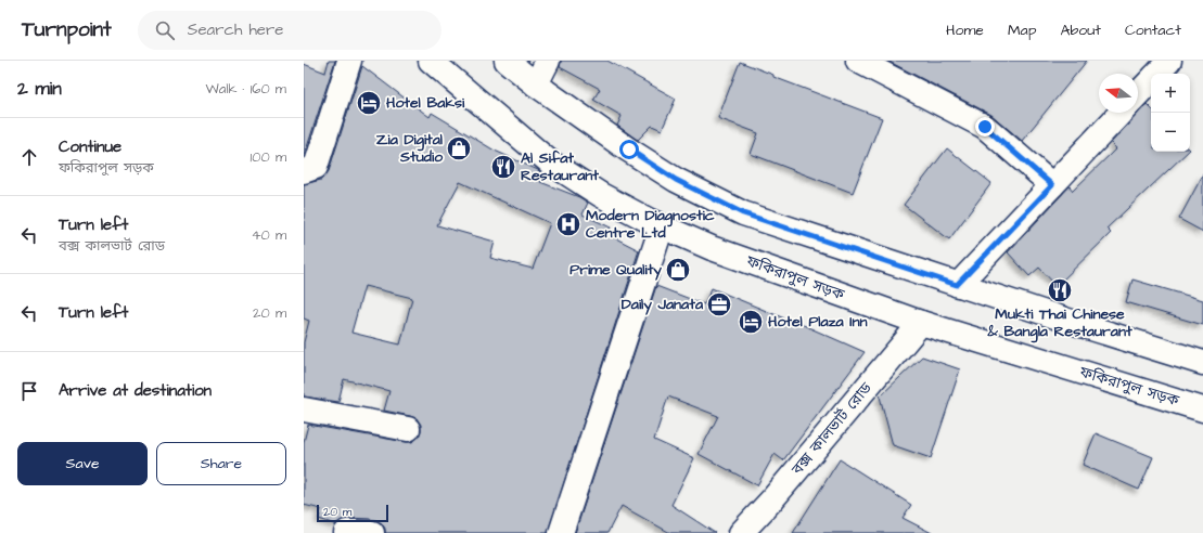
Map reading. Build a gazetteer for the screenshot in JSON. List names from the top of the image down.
{
  "streets": {
    "main road": ["ফকিরাপুল সড়ক", "বক্স কালভার্ট রোড"]
  },
  "crossings": [
    ["ফকিরাপুল সড়ক", "বক্স কালভার্ট রোড"]
  ],
  "places": {
    "hotel": ["Hotel Baksi", "Hotel Plaza Inn"],
    "shop": ["Zia Digital Studio", "Prime Quality"],
    "restaurant": ["Al Sifat Restaurant", "Mukti Thai Chinese & Bangla Restaurant"],
    "hospital": ["Modern Diagnostic Centre Ltd"],
    "office": ["Daily Janata"]
  },
  "scale_bar": "20 m",
  "north": "left",
  "page": {
    "header": "Turnpoint",
    "search": "Search here",
    "nav": [
      "Home",
      "Map",
      "About",
      "Contact"
    ],
    "heading": ["2 min", "Walk · 160 m"],
    "map_buttons": ["+", "−"],
    "list": [
      ["Continue", "ফকিরাপুল সড়ক", "100 m"],
      ["Turn left", "বক্স কালভার্ট রোড", "40 m"],
      ["Turn left", "20 m"],
      "Arrive at destination"
    ],
    "buttons": ["Save", "Share"],
    "scale": "20 m"
  }
}
